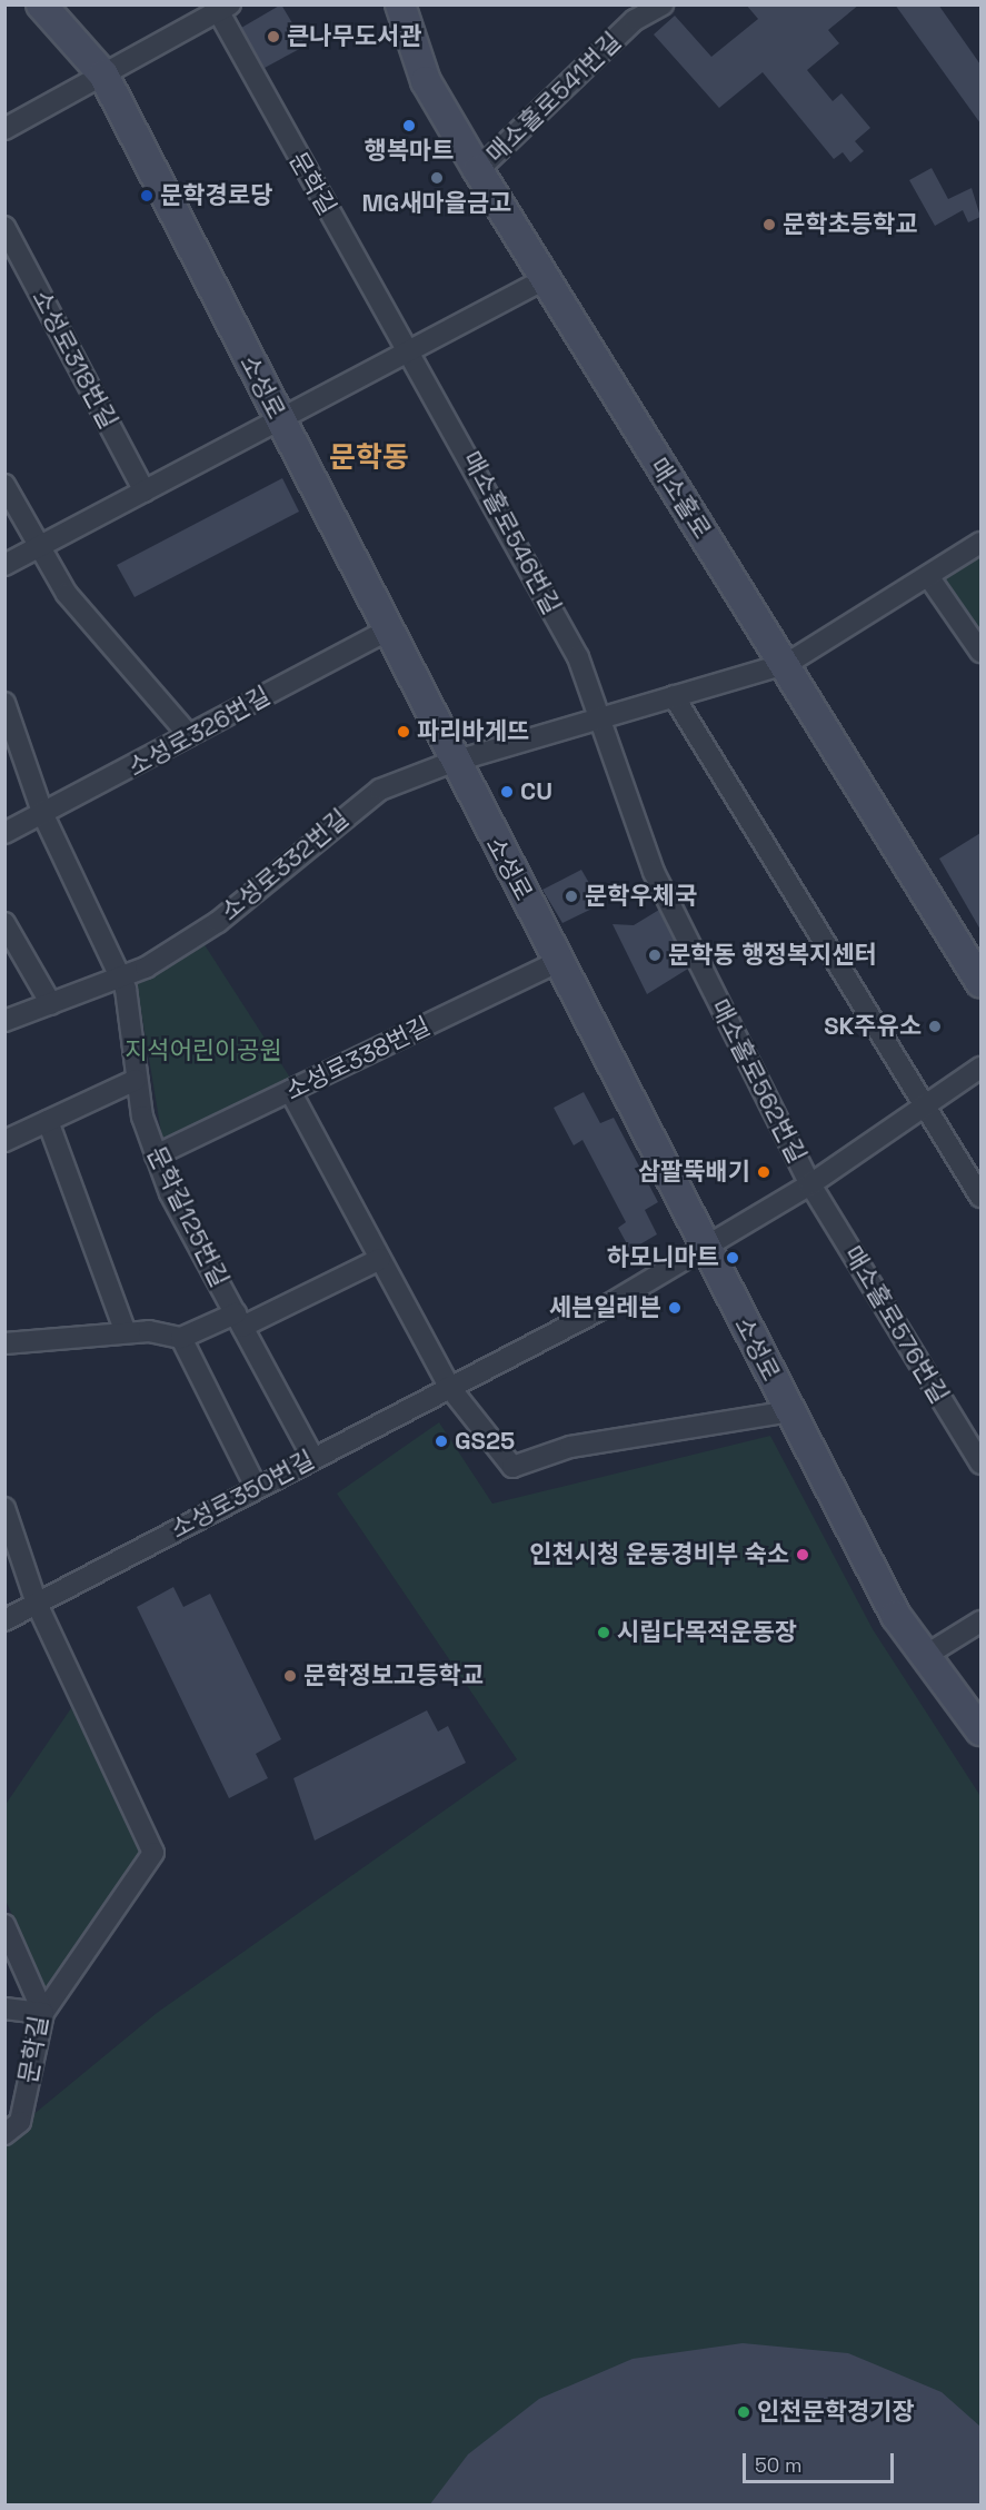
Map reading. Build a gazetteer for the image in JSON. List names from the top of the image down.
{
  "streets": {
    "street": [
      "매소홀로541번길",
      "문학길",
      "소성로318번길",
      "소성로",
      "매소홀로",
      "매소홀로546번길",
      "소성로326번길",
      "소성로332번길",
      "소성로338번길",
      "매소홀로562번길",
      "문학길125번길",
      "매소홀로576번길",
      "소성로350번길"
    ]
  },
  "crossings": [
    ["매소홀로541번길", "매소홀로"],
    ["문학길", "소성로"],
    ["문학길", "매소홀로546번길"],
    ["소성로", "소성로326번길"],
    ["소성로", "소성로332번길"],
    ["소성로", "소성로338번길"],
    ["소성로", "소성로350번길"],
    ["매소홀로546번길", "매소홀로562번길"],
    ["소성로332번길", "문학길125번길"],
    ["소성로338번길", "문학길125번길"],
    ["매소홀로562번길", "매소홀로576번길"]
  ],
  "districts": ["문학동"],
  "parks": ["지석어린이공원"],
  "places": [
    "큰나무도서관",
    "행복마트",
    "MG새마을금고",
    "문학경로당",
    "문학초등학교",
    "파리바게뜨",
    "CU",
    "문학우체국",
    "문학동 행정복지센터",
    "SK주유소",
    "삼팔뚝배기",
    "하모니마트",
    "세븐일레븐",
    "GS25",
    "인천시청 운동경비부 숙소",
    "시립다목적운동장",
    "문학정보고등학교",
    "인천문학경기장"
  ],
  "scale_bar": "50 m"
}
